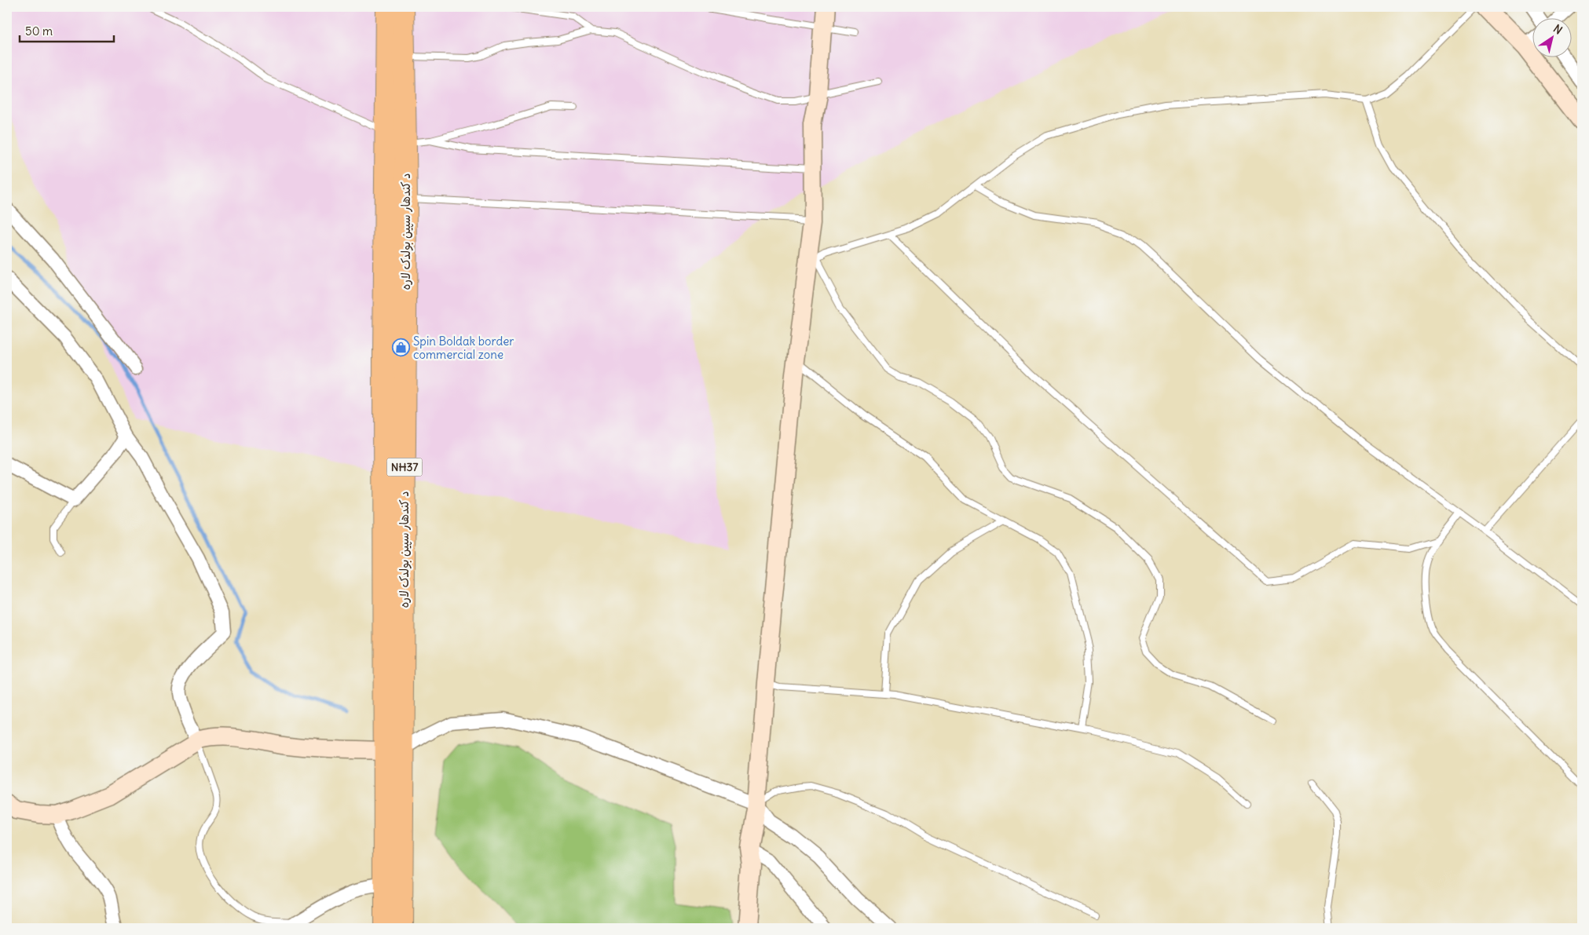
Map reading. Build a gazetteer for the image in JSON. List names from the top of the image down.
{
  "streets": {
    "highway": ["د کندهار سپین بولدک لاره", "NH37"]
  },
  "places": {
    "shop": ["Spin Boldak border commercial zone"]
  },
  "scale_bar": "50 m",
  "north": "top right"
}
